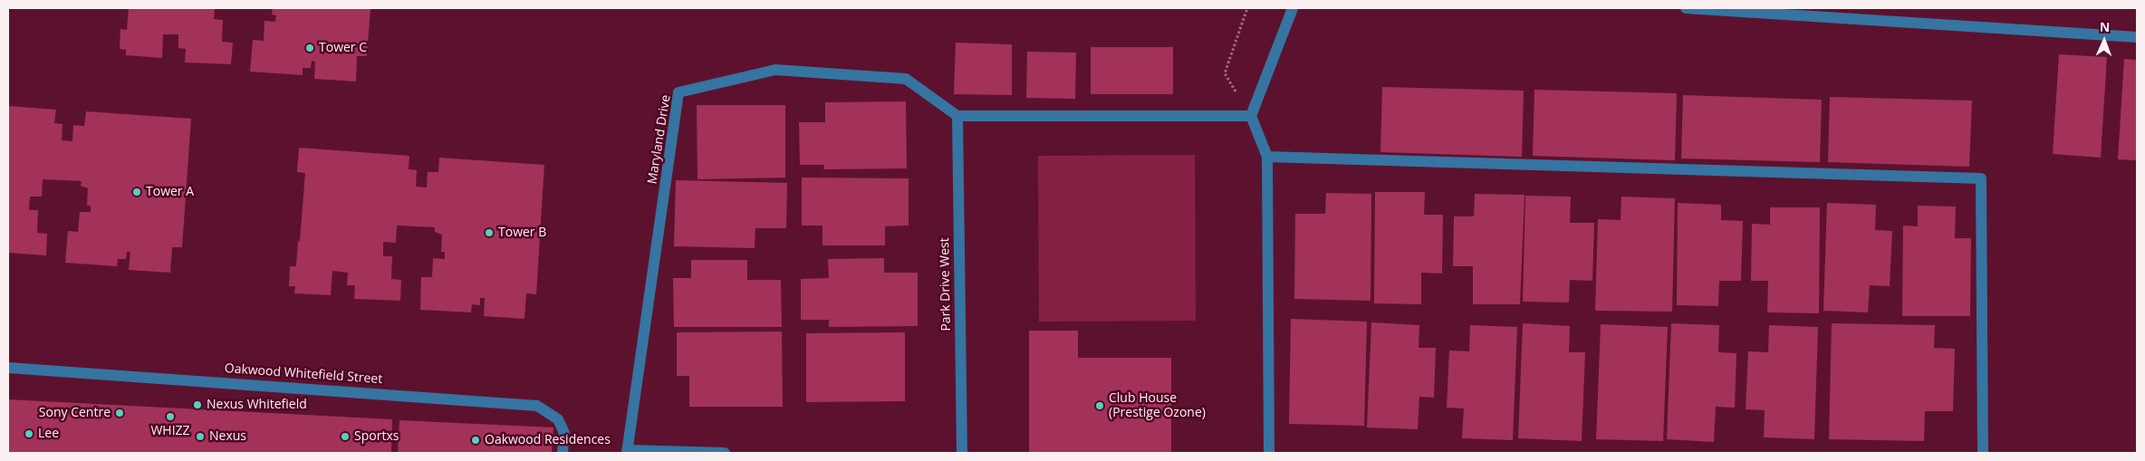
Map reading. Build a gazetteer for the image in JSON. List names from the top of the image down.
{
  "streets": {
    "street": ["Maryland Drive", "Park Drive West", "Oakwood Whitefield Street"]
  },
  "crossings": [
    ["Maryland Drive", "Park Drive West"]
  ],
  "places": [
    "Tower C",
    "Tower A",
    "Tower B",
    "Nexus Whitefield",
    "Club House (Prestige Ozone)",
    "Sony Centre",
    "WHIZZ",
    "Lee",
    "Nexus",
    "Sportxs",
    "Oakwood Residences"
  ],
  "north": "top"
}
